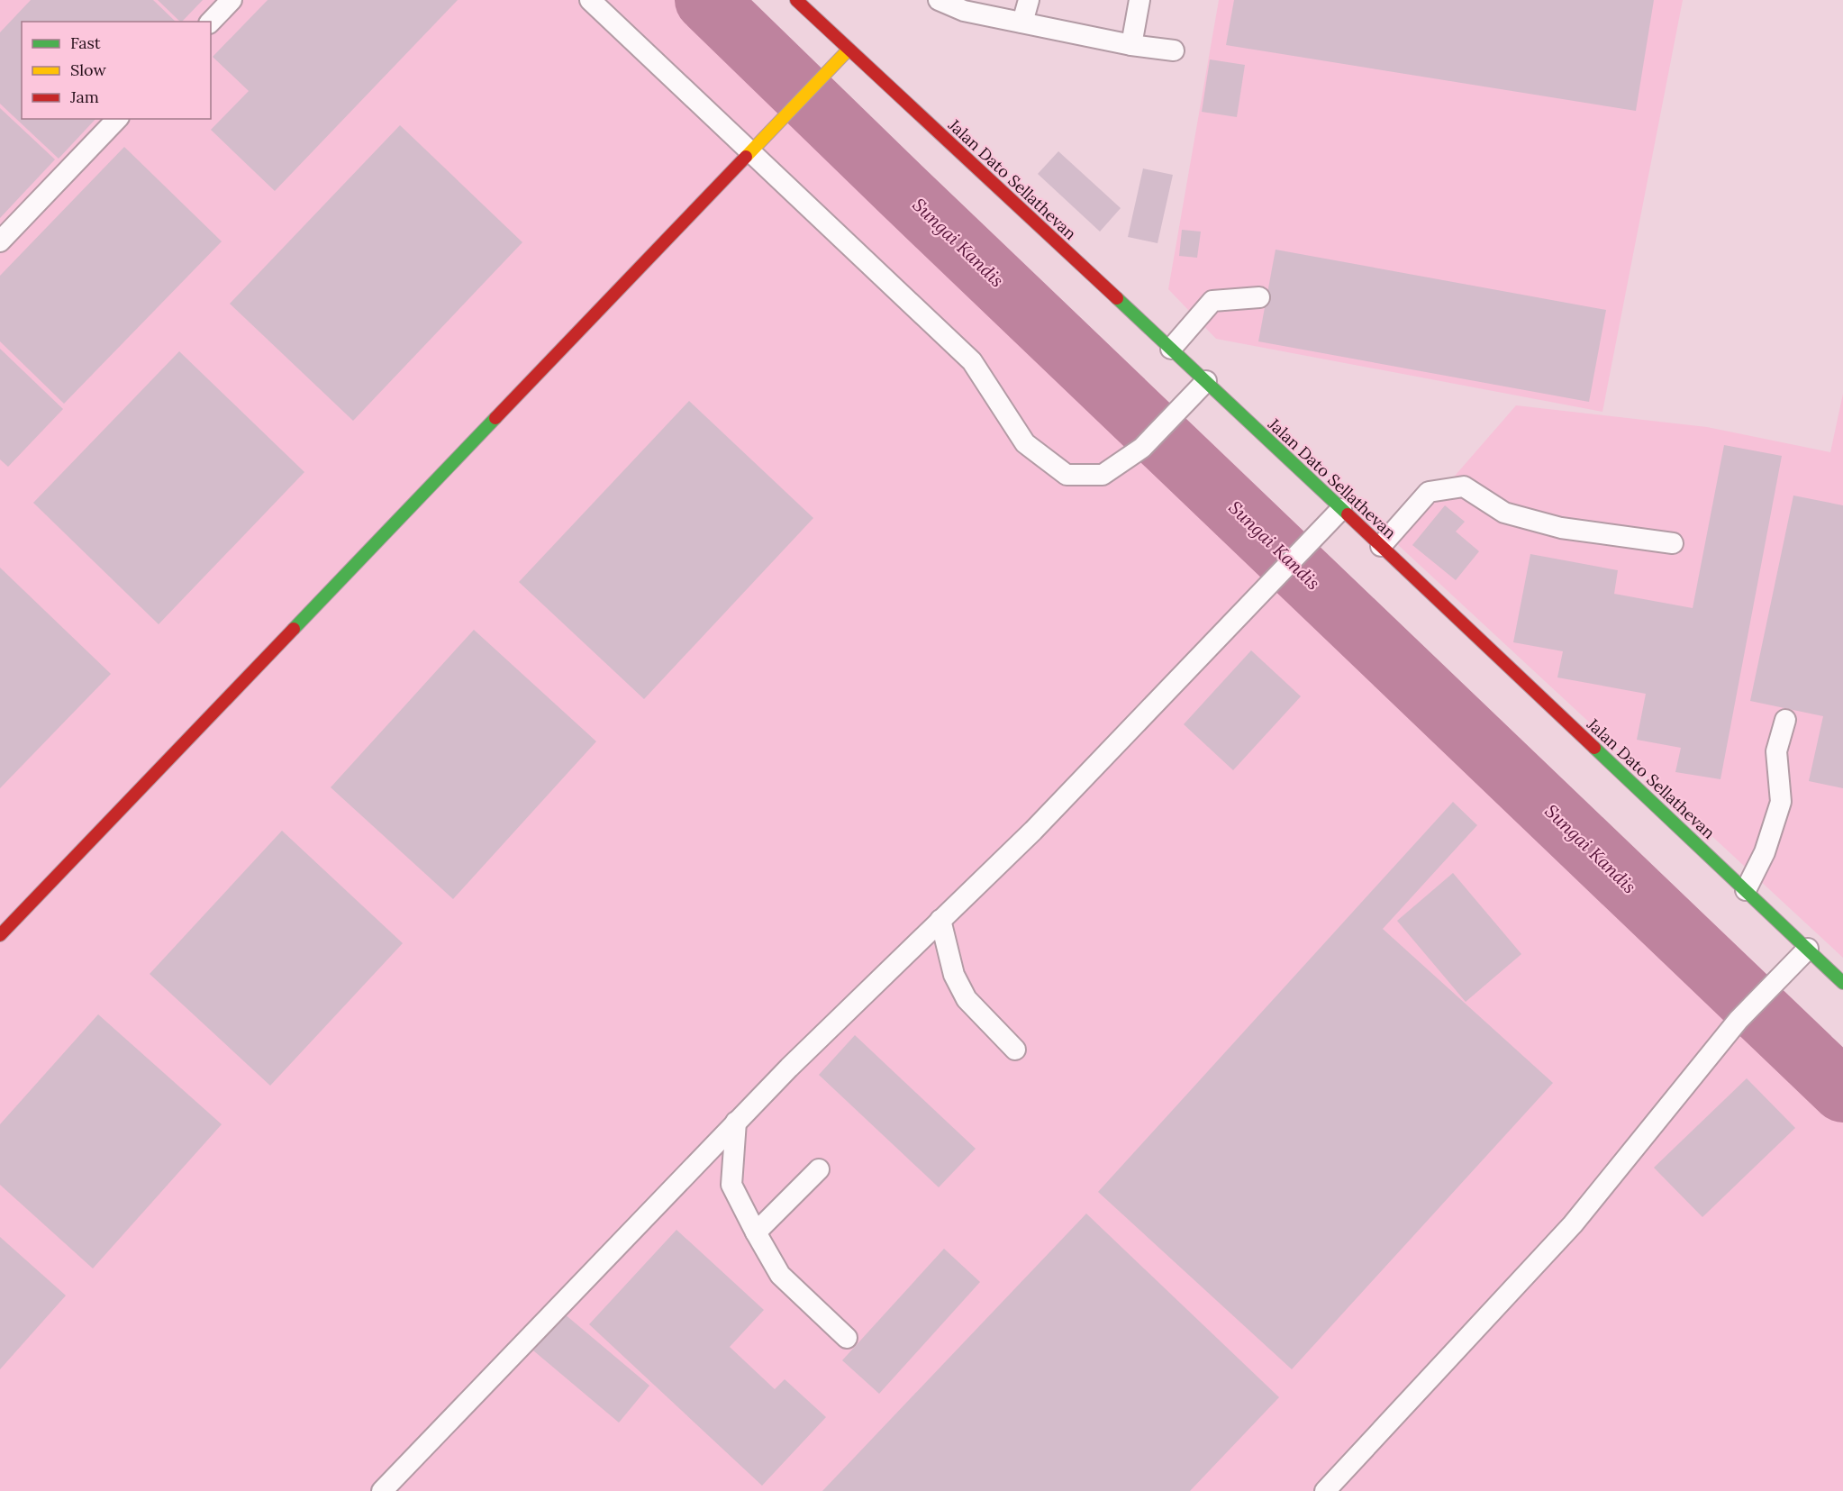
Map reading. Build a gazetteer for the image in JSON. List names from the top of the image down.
{
  "streets": {
    "street": ["Jalan Dato Sellathevan"]
  },
  "water": ["Sungai Kandis"],
  "legend": ["Fast", "Slow", "Jam"]
}
